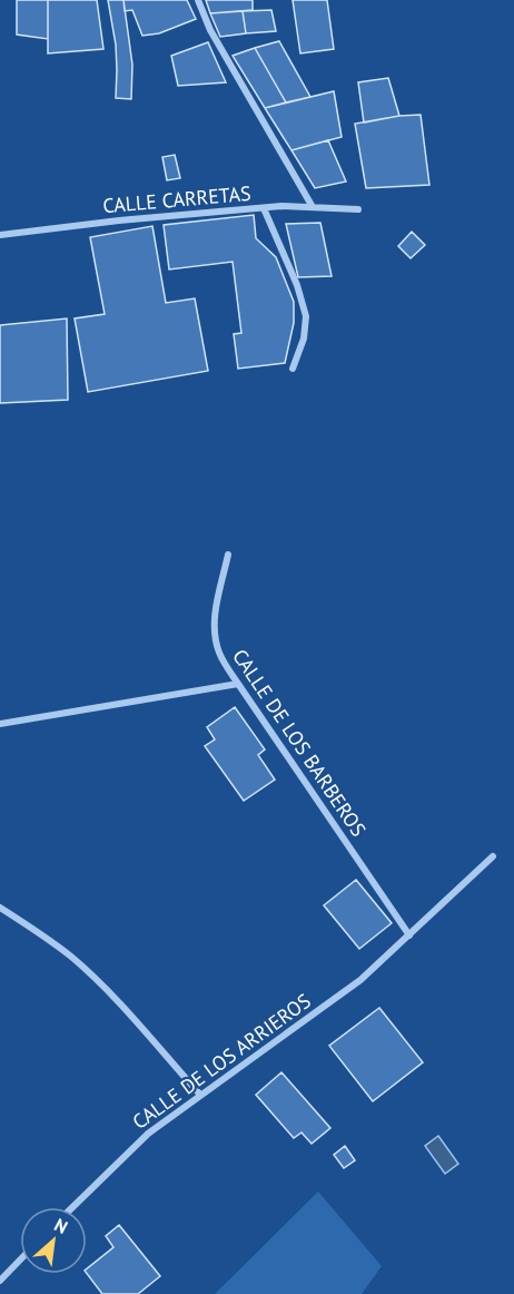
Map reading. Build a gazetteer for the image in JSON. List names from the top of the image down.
{
  "streets": {
    "street": ["CALLE CARRETAS", "CALLE DE LOS BARBEROS", "CALLE DE LOS ARRIEROS"]
  },
  "crossings": [
    ["CALLE DE LOS BARBEROS", "CALLE DE LOS ARRIEROS"]
  ],
  "north": "top right"
}
